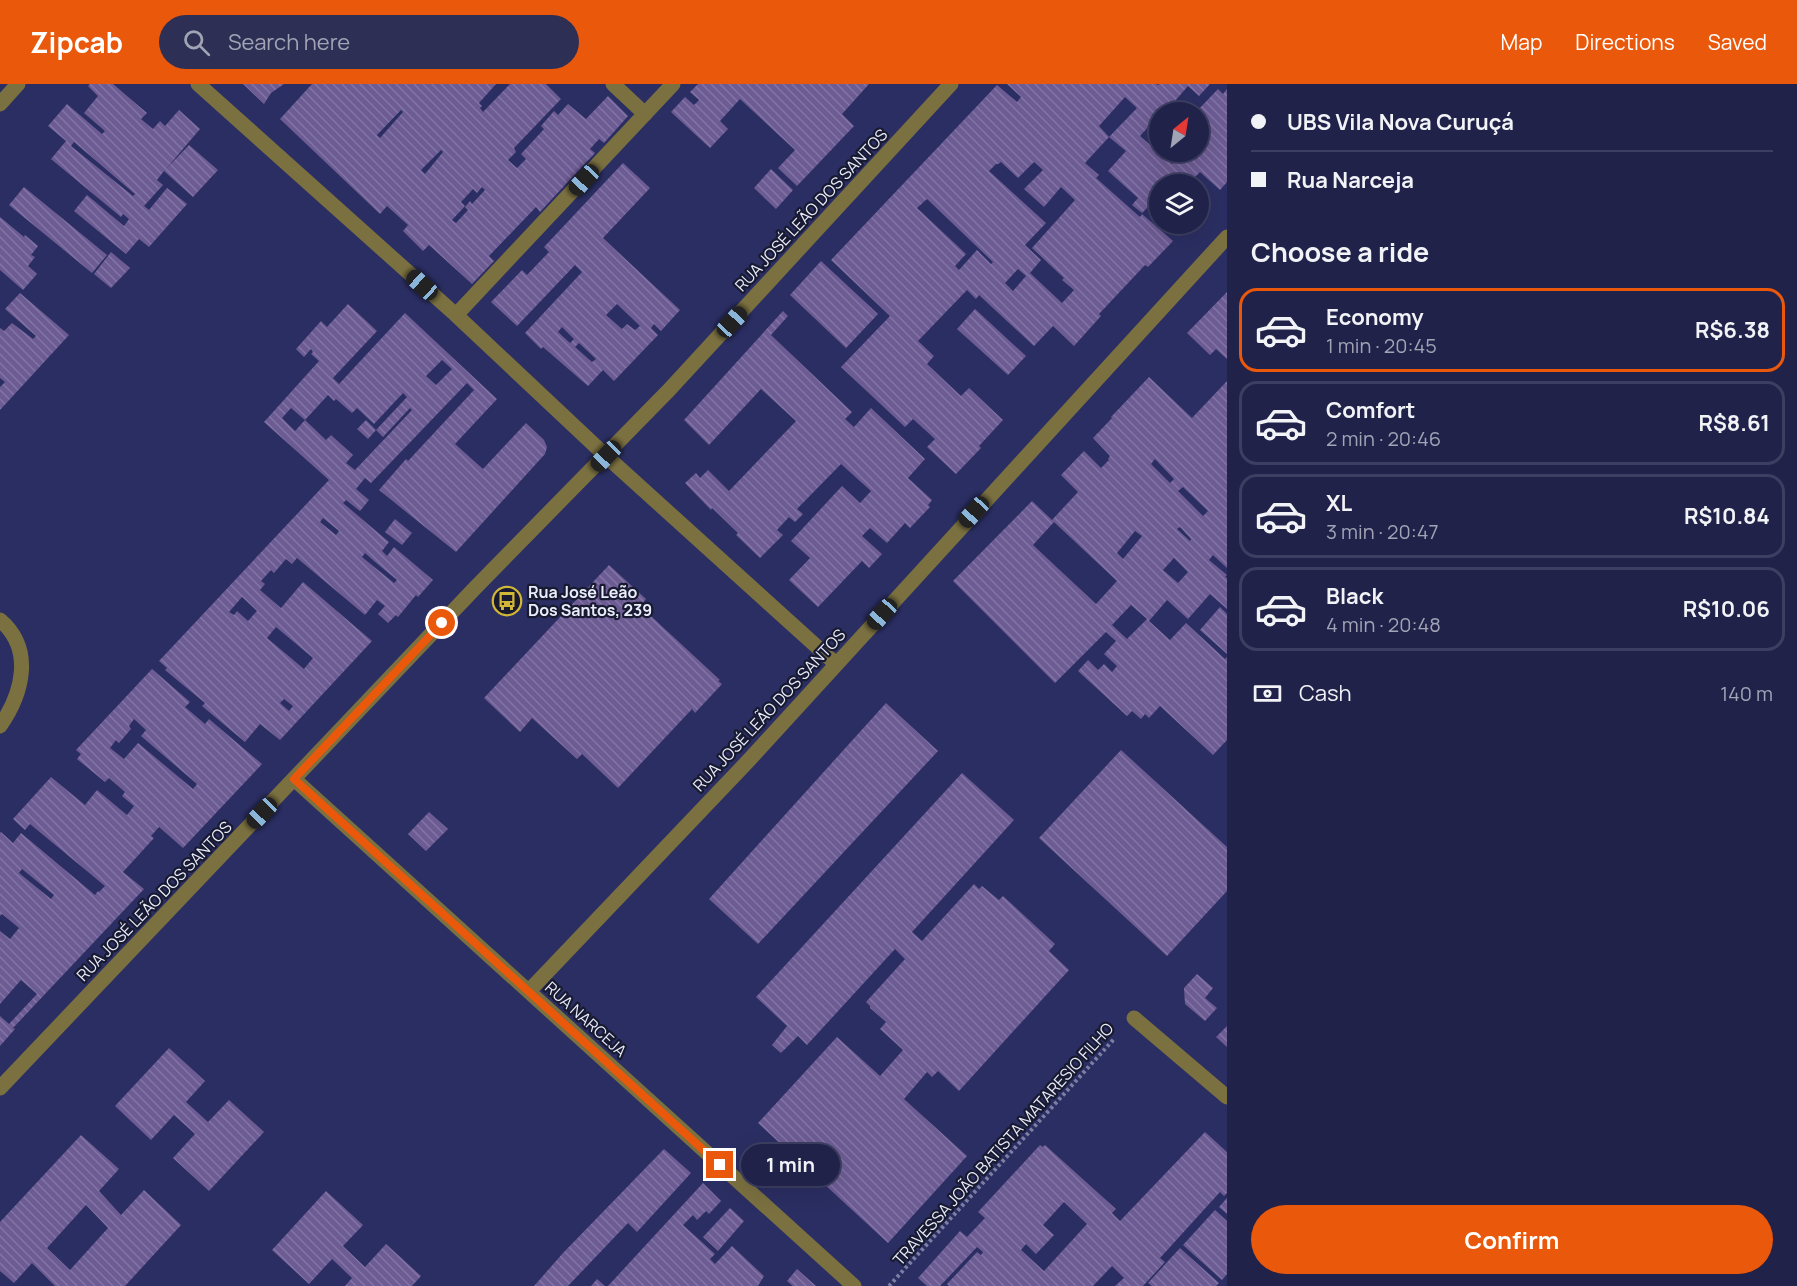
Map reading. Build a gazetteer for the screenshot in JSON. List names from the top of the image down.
{
  "streets": {
    "street": ["RUA JOSÉ LEÃO DOS SANTOS", "RUA NARCEJA"],
    "path": ["TRAVESSA JOÃO BATISTA MATARESIO FILHO"]
  },
  "crossings": [
    ["RUA JOSÉ LEÃO DOS SANTOS", "RUA NARCEJA"]
  ],
  "places": {
    "bus stop": ["Rua José Leão Dos Santos, 239"]
  },
  "north": "top right",
  "page": {
    "header": "Zipcab",
    "search": "Search here",
    "nav": ["Map", "Directions", "Saved"],
    "banner": ["UBS Vila Nova Curuçá", "Rua Narceja"],
    "heading": "Choose a ride",
    "list": [
      {
        "name": "Economy",
        "note": "1 min · 20:45",
        "value": "R$6.38"
      },
      {
        "name": "Comfort",
        "note": "2 min · 20:46",
        "value": "R$8.61"
      },
      {
        "name": "XL",
        "note": "3 min · 20:47",
        "value": "R$10.84"
      },
      {
        "name": "Black",
        "note": "4 min · 20:48",
        "value": "R$10.06"
      }
    ],
    "pay": ["Cash", "140 m"],
    "bubble": "1 min",
    "buttons": "Confirm"
  }
}
